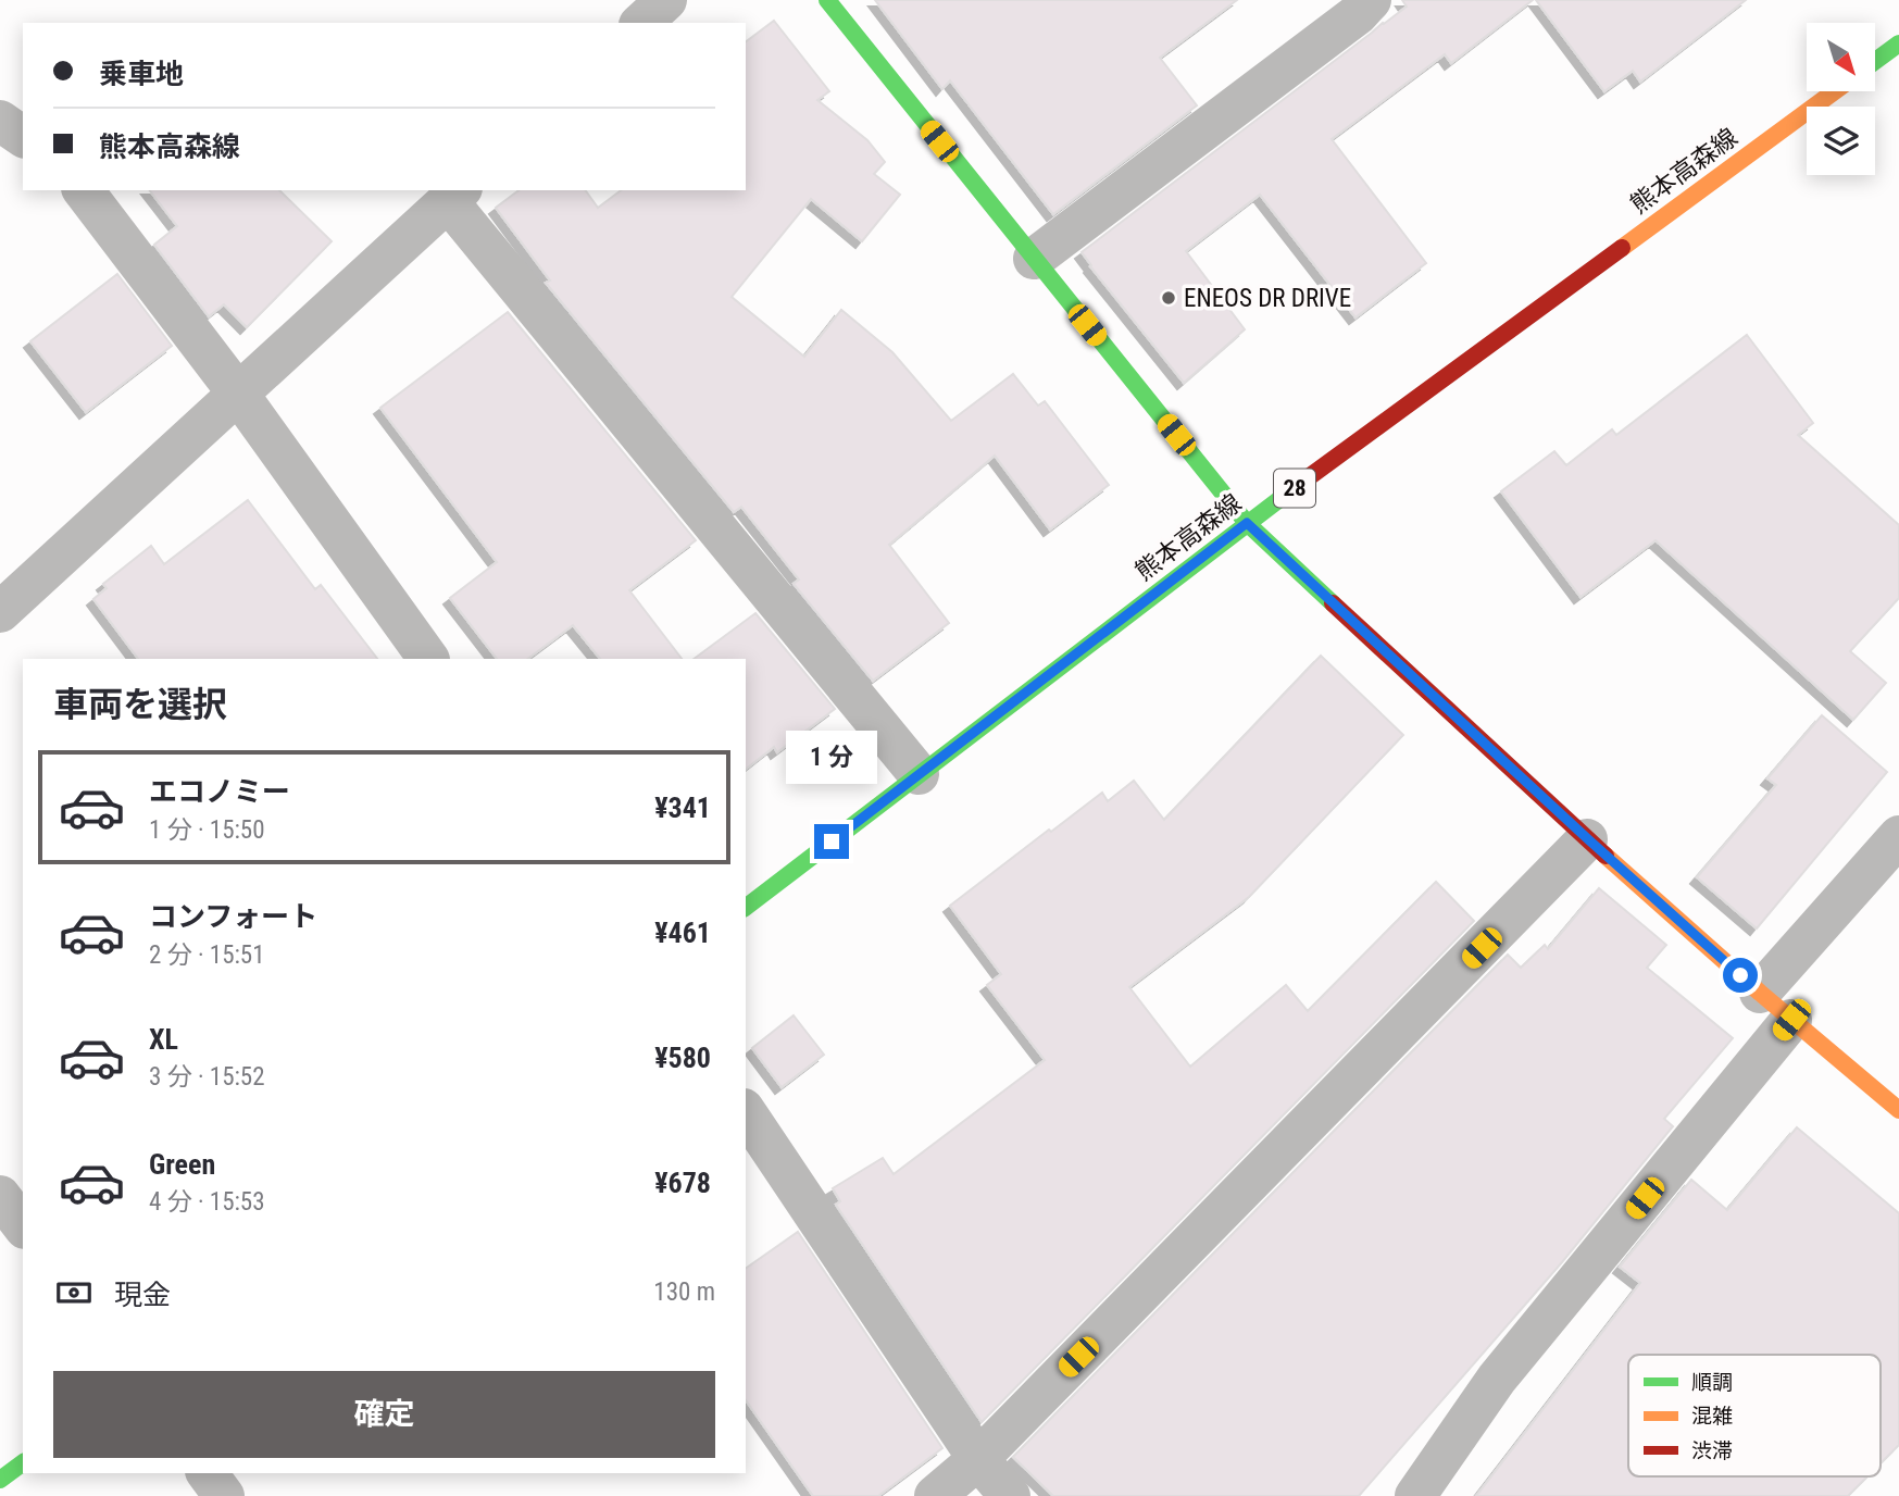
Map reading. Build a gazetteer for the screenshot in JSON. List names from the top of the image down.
{
  "streets": {
    "street": ["熊本高森線", "28"]
  },
  "places": ["ENEOS DR DRIVE"],
  "legend": ["順調", "混雑", "渋滞"],
  "north": "bottom right",
  "page": {
    "banner": ["乗車地", "熊本高森線"],
    "heading": "車両を選択",
    "bubble": "1 分",
    "list": [
      {
        "name": "エコノミー",
        "note": "1 分 · 15:50",
        "value": "¥341"
      },
      {
        "name": "コンフォート",
        "note": "2 分 · 15:51",
        "value": "¥461"
      },
      {
        "name": "XL",
        "note": "3 分 · 15:52",
        "value": "¥580"
      },
      {
        "name": "Green",
        "note": "4 分 · 15:53",
        "value": "¥678"
      }
    ],
    "pay": ["現金", "130 m"],
    "buttons": "確定"
  }
}
